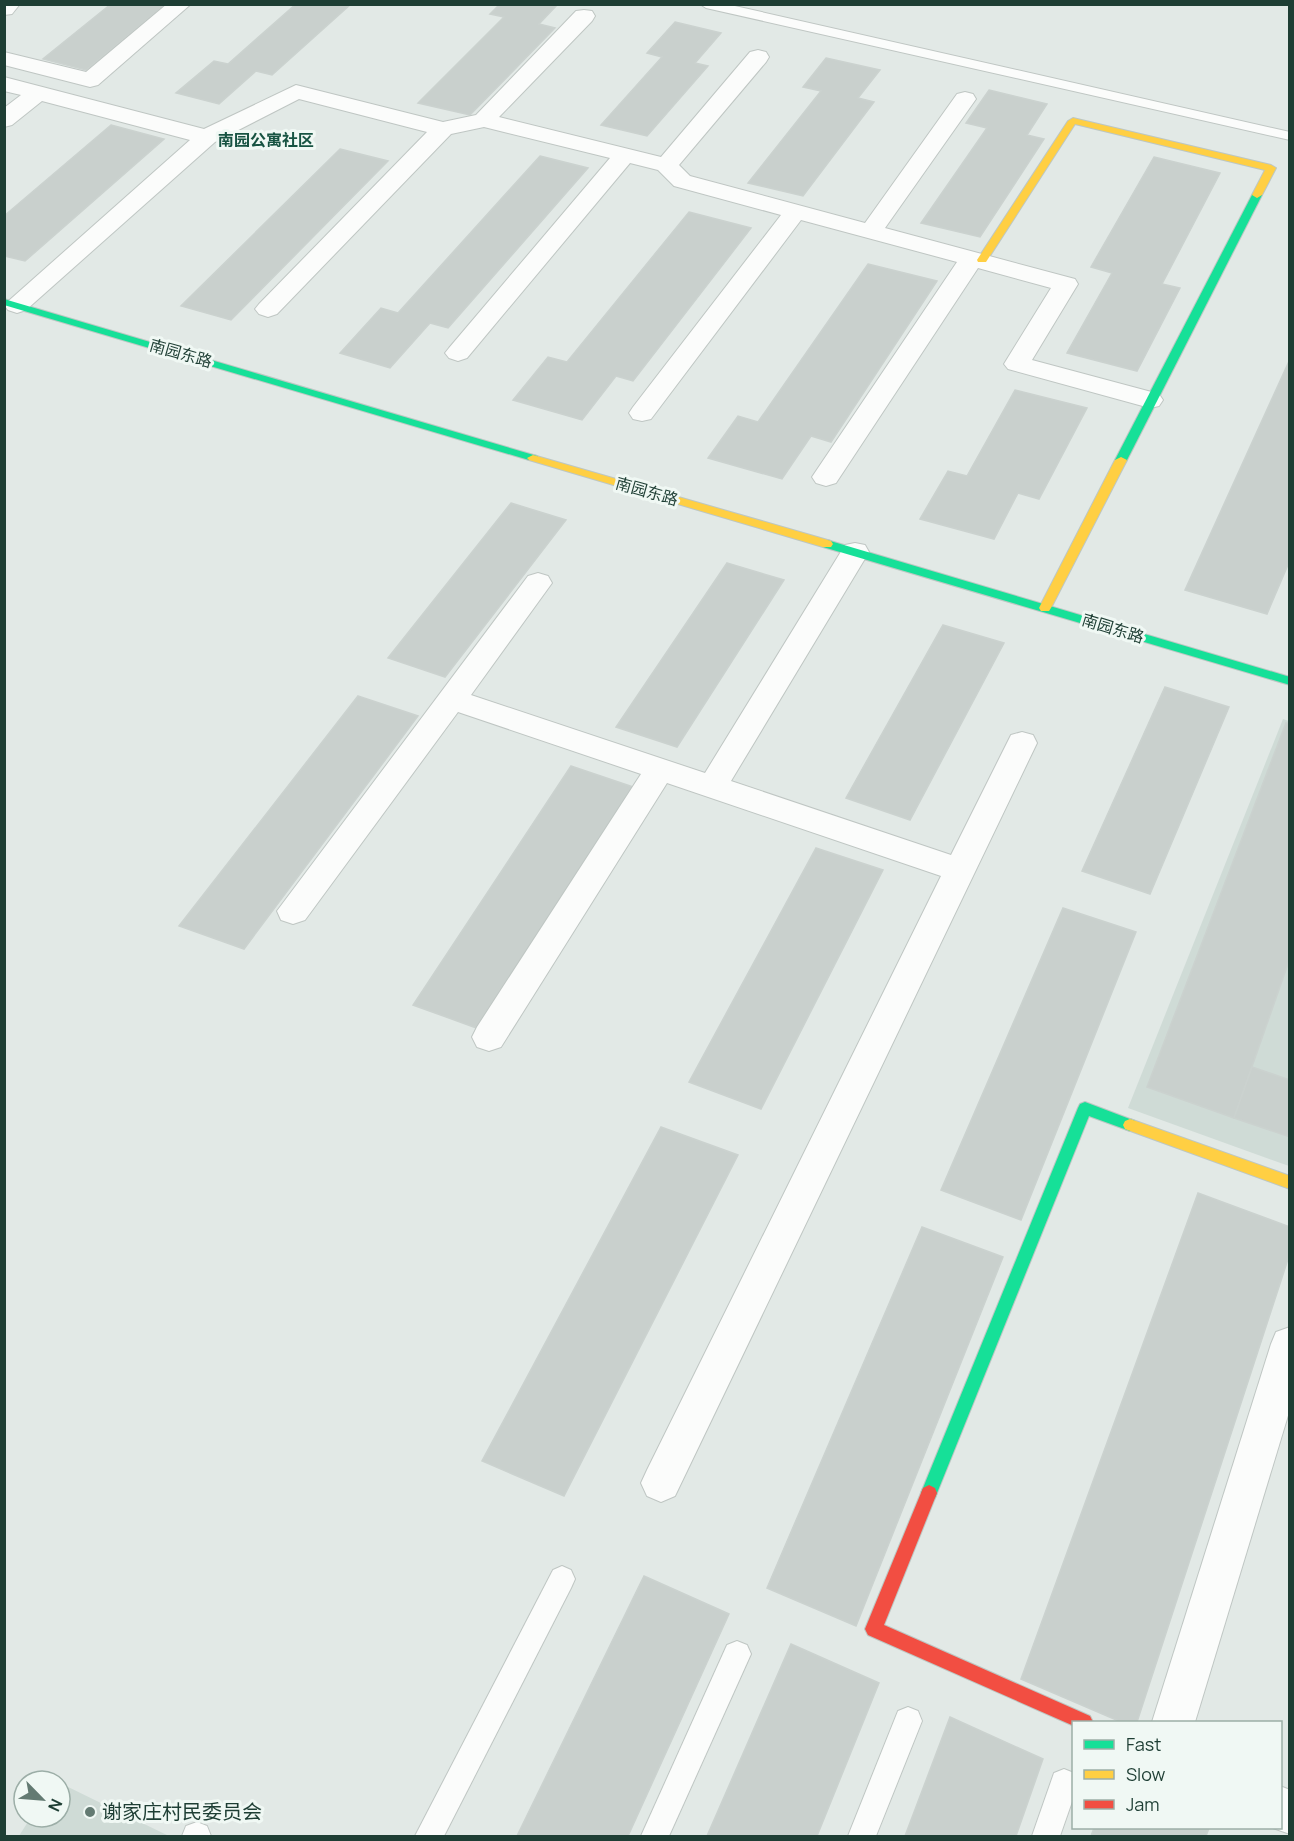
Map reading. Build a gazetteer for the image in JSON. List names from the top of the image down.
{
  "streets": {
    "street": ["南园东路"]
  },
  "districts": ["南园公寓社区"],
  "places": ["谢家庄村民委员会"],
  "legend": ["Fast", "Slow", "Jam"],
  "north": "bottom right"
}
